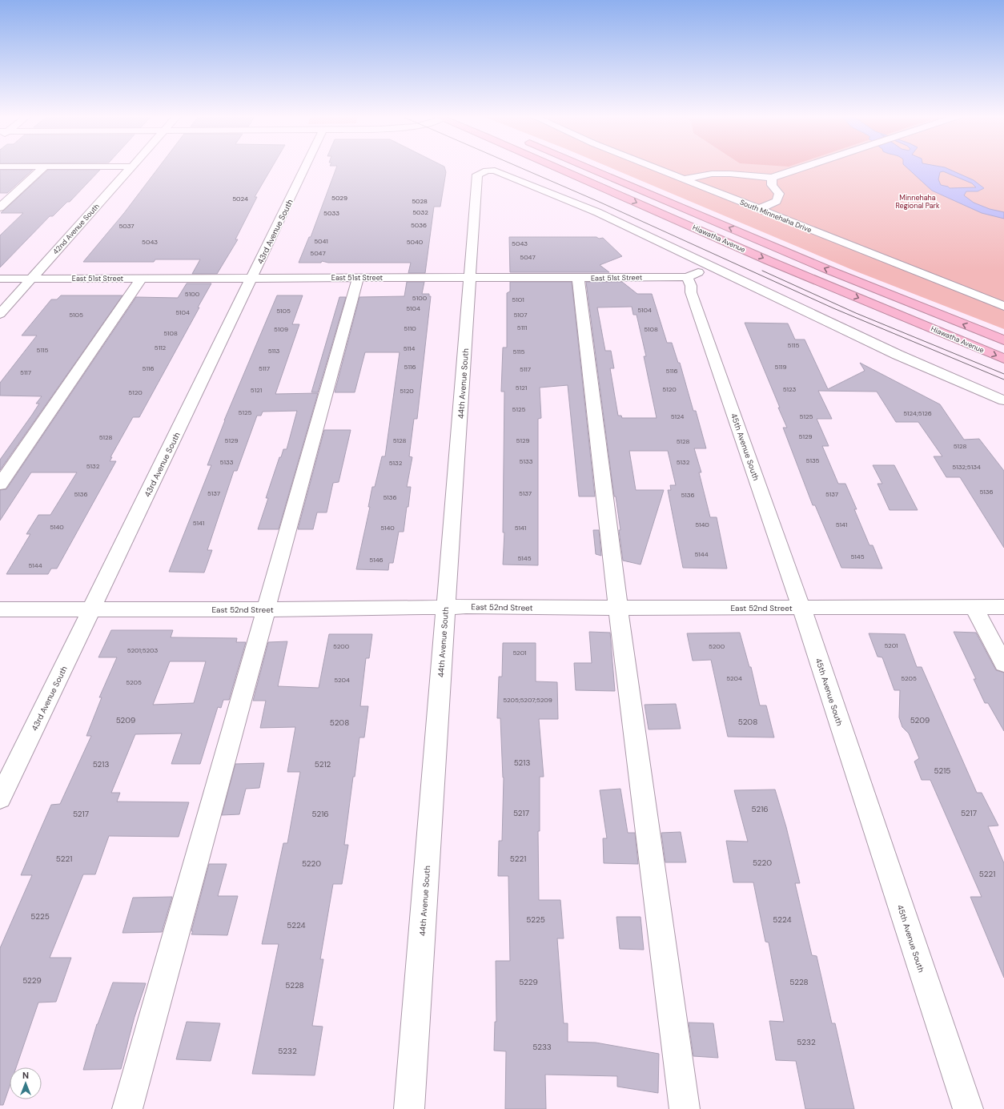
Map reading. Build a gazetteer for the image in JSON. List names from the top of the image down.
{
  "streets": {
    "highway": ["Hiawatha Avenue"],
    "street": [
      "South Minnehaha Drive",
      "42nd Avenue South",
      "43rd Avenue South",
      "East 51st Street",
      "44th Avenue South",
      "45th Avenue South",
      "East 52nd Street"
    ]
  },
  "crossings": [
    ["42nd Avenue South", "East 51st Street"],
    ["43rd Avenue South", "East 51st Street"],
    ["43rd Avenue South", "East 52nd Street"],
    ["East 51st Street", "44th Avenue South"],
    ["East 51st Street", "45th Avenue South"],
    ["44th Avenue South", "East 52nd Street"],
    ["45th Avenue South", "East 52nd Street"]
  ],
  "parks": ["Minnehaha Regional Park"],
  "house_numbers": [
    "5029",
    "5024",
    "5028",
    "5032",
    "5033",
    "5036",
    "5037",
    "5041",
    "5043",
    "5040",
    "5043",
    "5047",
    "5047",
    "5100",
    "5100",
    "5101",
    "5104",
    "5104",
    "5105",
    "5104",
    "5105",
    "5107",
    "5111",
    "5110",
    "5109",
    "5108",
    "5108",
    "5115",
    "5112",
    "5114",
    "5115",
    "5113",
    "5115",
    "5116",
    "5119",
    "5116",
    "5117",
    "5117",
    "5116",
    "5117",
    "5121",
    "5120",
    "5123",
    "5121",
    "5120",
    "5120",
    "5125",
    "5125",
    "5124;5126",
    "5124",
    "5125",
    "5129",
    "5128",
    "5129",
    "5128",
    "5129",
    "5128",
    "5128",
    "5135",
    "5133",
    "5133",
    "5132",
    "5132",
    "5132",
    "5132;5134",
    "5136",
    "5137",
    "5137",
    "5136",
    "5137",
    "5136",
    "5136",
    "5141",
    "5140",
    "5141",
    "5140",
    "5140",
    "5141",
    "5144",
    "5145",
    "5145",
    "5146",
    "5144",
    "5201",
    "5200",
    "5200",
    "5201;5203",
    "5201",
    "5204",
    "5205",
    "5204",
    "5205",
    "5205;5207;5209",
    "5209",
    "5209",
    "5208",
    "5208",
    "5213",
    "5213",
    "5212",
    "5215",
    "5216",
    "5217",
    "5217",
    "5217",
    "5216",
    "5221",
    "5221",
    "5220",
    "5220",
    "5221",
    "5225",
    "5225",
    "5224",
    "5224",
    "5229",
    "5229",
    "5228",
    "5228",
    "5232",
    "5233",
    "5232"
  ],
  "north": "top"
}
